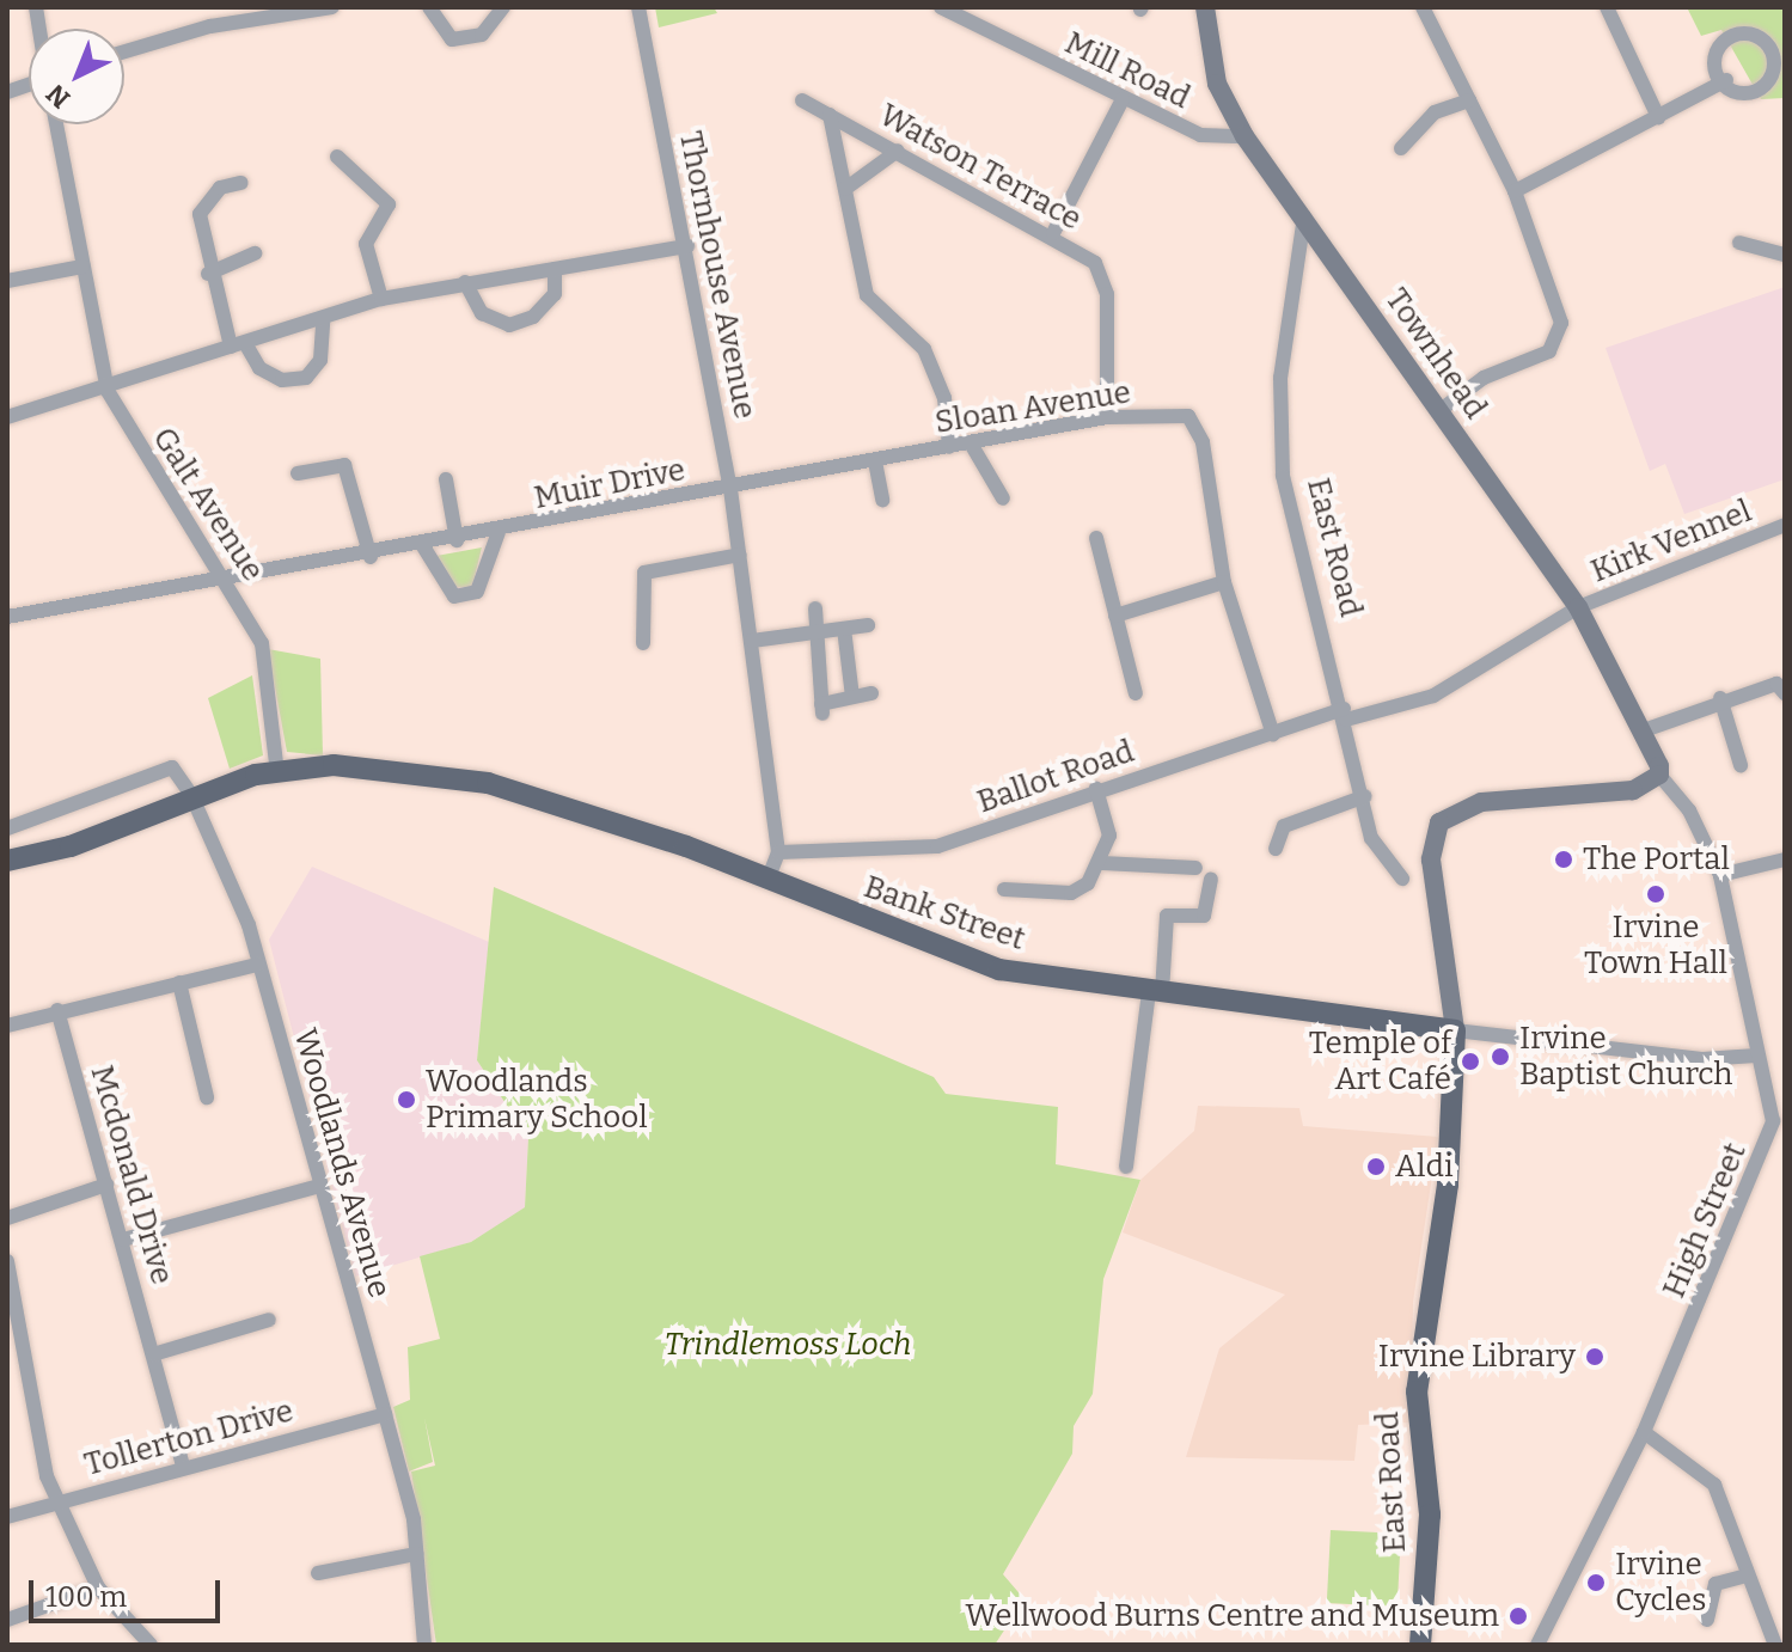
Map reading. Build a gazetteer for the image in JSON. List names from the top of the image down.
{
  "streets": {
    "main road": [
      "Townhead",
      "East Road",
      "Bank Street",
      "High Street"
    ],
    "street": [
      "Mill Road",
      "Watson Terrace",
      "Thornhouse Avenue",
      "Sloan Avenue",
      "Muir Drive",
      "Galt Avenue",
      "Kirk Vennel",
      "Ballot Road",
      "Woodlands Avenue",
      "Mcdonald Drive",
      "Tollerton Drive"
    ]
  },
  "crossings": [
    ["Mill Road", "Townhead"],
    ["Watson Terrace", "Sloan Avenue"],
    ["Thornhouse Avenue", "Sloan Avenue"],
    ["Thornhouse Avenue", "Muir Drive"],
    ["Thornhouse Avenue", "Ballot Road"],
    ["Thornhouse Avenue", "Bank Street"],
    ["Townhead", "Kirk Vennel"],
    ["Townhead", "East Road"],
    ["Townhead", "High Street"],
    ["Sloan Avenue", "Muir Drive"],
    ["Sloan Avenue", "Ballot Road"],
    ["Muir Drive", "Galt Avenue"],
    ["Galt Avenue", "Bank Street"],
    ["Kirk Vennel", "East Road"],
    ["Kirk Vennel", "Ballot Road"],
    ["Kirk Vennel", "High Street"],
    ["East Road", "Ballot Road"],
    ["East Road", "Bank Street"],
    ["Bank Street", "Woodlands Avenue"],
    ["Bank Street", "High Street"],
    ["Woodlands Avenue", "Tollerton Drive"],
    ["Mcdonald Drive", "Tollerton Drive"]
  ],
  "parks": ["Trindlemoss Loch"],
  "places": [
    "The Portal",
    "Irvine Town Hall",
    "Irvine Baptist Church",
    "Temple of Art Café",
    "Woodlands Primary School",
    "Aldi",
    "Irvine Library",
    "Irvine Cycles",
    "Wellwood Burns Centre and Museum"
  ],
  "scale_bar": "100 m",
  "north": "bottom left"
}
